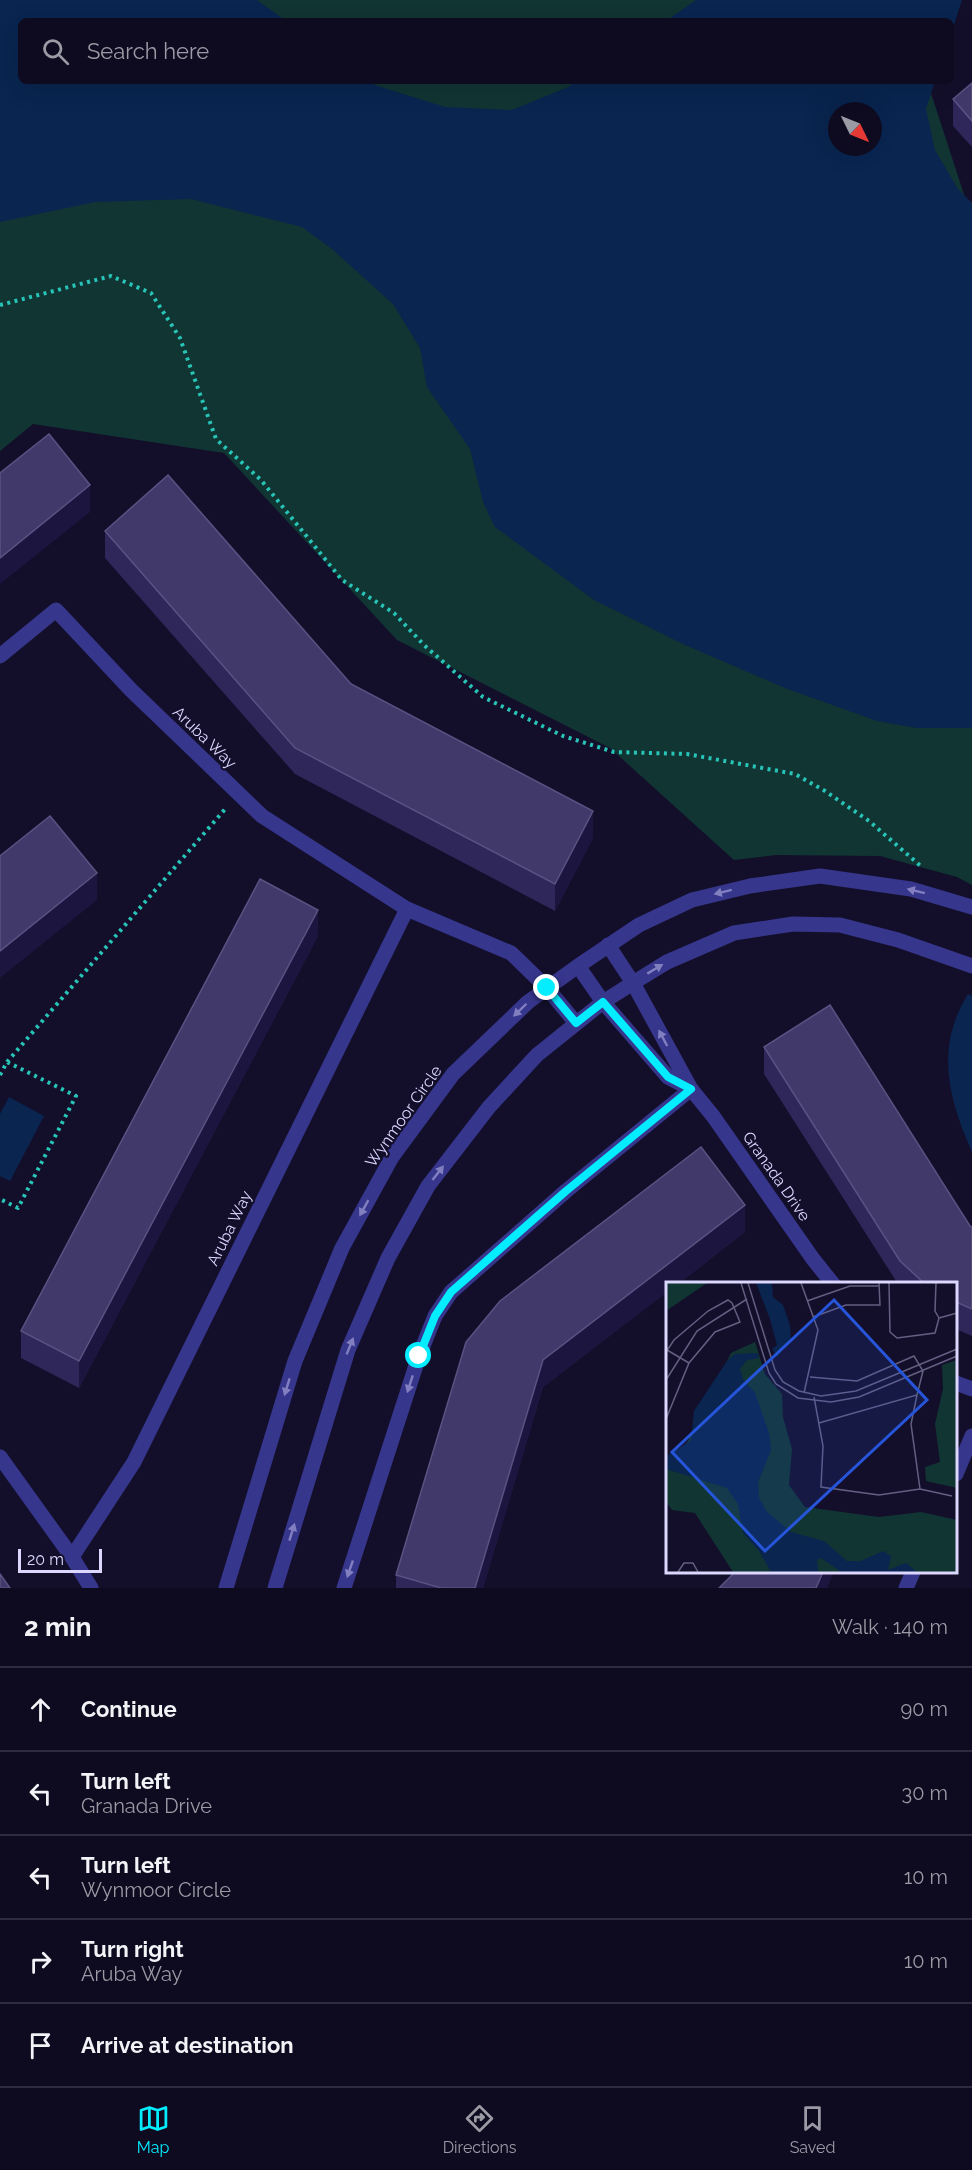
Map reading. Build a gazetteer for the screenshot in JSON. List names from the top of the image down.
{
  "streets": {
    "street": ["Aruba Way", "Wynmoor Circle", "Granada Drive"]
  },
  "crossings": [
    ["Aruba Way", "Wynmoor Circle"],
    ["Wynmoor Circle", "Granada Drive"]
  ],
  "scale_bar": "20 m",
  "north": "bottom right",
  "page": {
    "search": "Search here",
    "scale": "20 m",
    "heading": ["2 min", "Walk · 140 m"],
    "list": [
      ["Continue", "90 m"],
      ["Turn left", "Granada Drive", "30 m"],
      ["Turn left", "Wynmoor Circle", "10 m"],
      ["Turn right", "Aruba Way", "10 m"],
      "Arrive at destination"
    ],
    "nav": ["Map", "Directions", "Saved"]
  }
}
